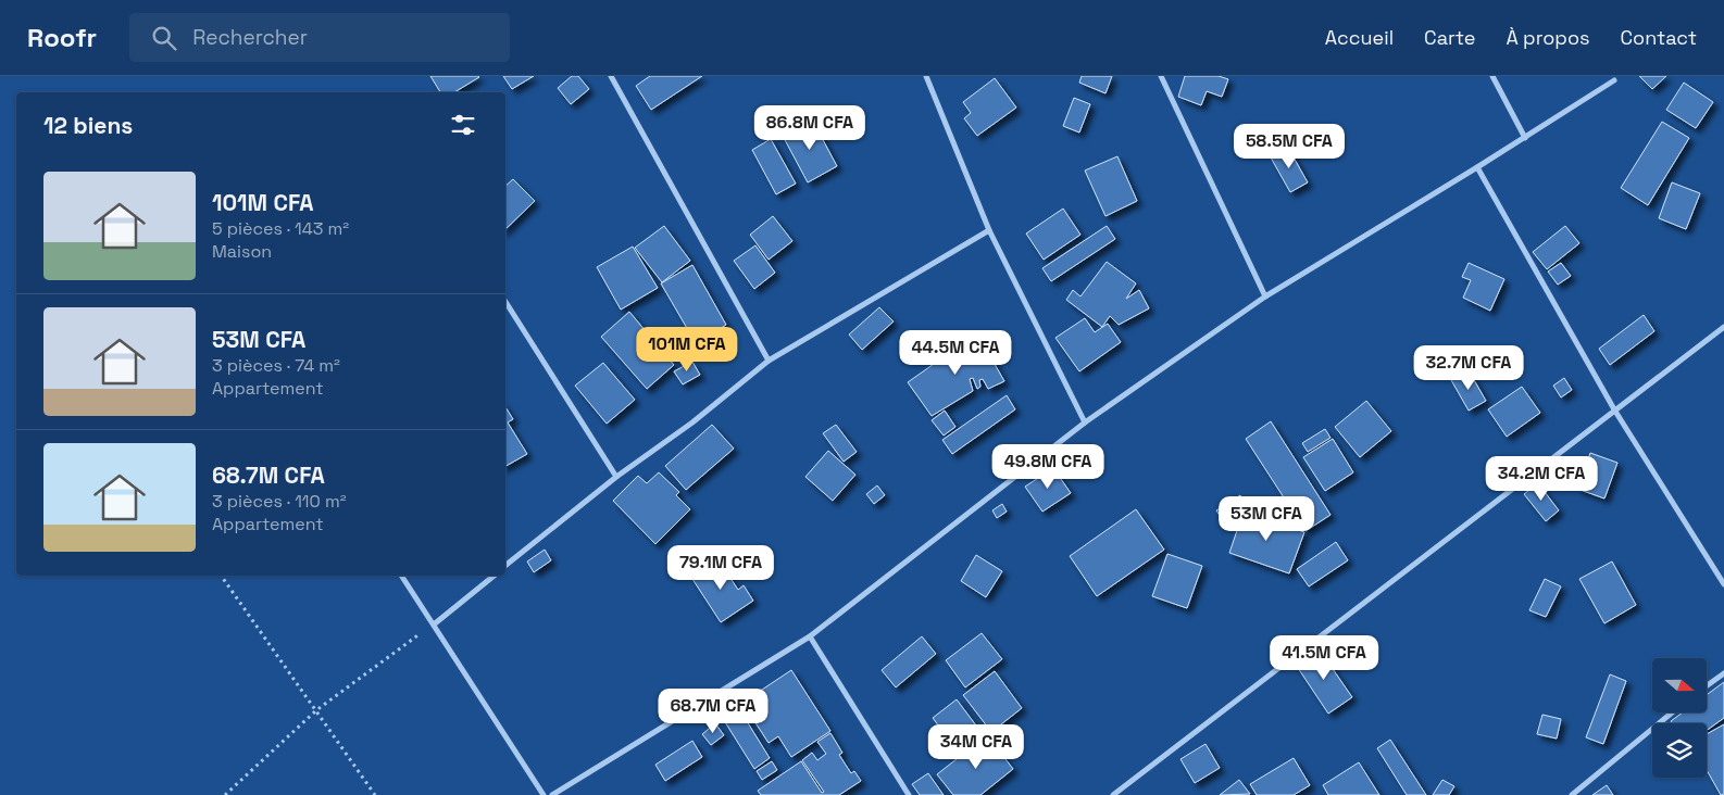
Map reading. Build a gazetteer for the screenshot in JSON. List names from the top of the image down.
{
  "north": "right",
  "page": {
    "header": "Roofr",
    "search": "Rechercher",
    "nav": [
      "Accueil",
      "Carte",
      "À propos",
      "Contact"
    ],
    "heading": "12 biens",
    "price": [
      "86.8M CFA",
      "58.5M CFA",
      "101M CFA",
      "44.5M CFA",
      "32.7M CFA",
      "49.8M CFA",
      "34.2M CFA",
      "53M CFA",
      "79.1M CFA",
      "41.5M CFA",
      "68.7M CFA",
      "34M CFA"
    ],
    "list": [
      {
        "name": "101M CFA",
        "note": "5 pièces · 143 m² · Maison"
      },
      {
        "name": "53M CFA",
        "note": "3 pièces · 74 m² · Appartement"
      },
      {
        "name": "68.7M CFA",
        "note": "3 pièces · 110 m² · Appartement"
      }
    ]
  }
}
